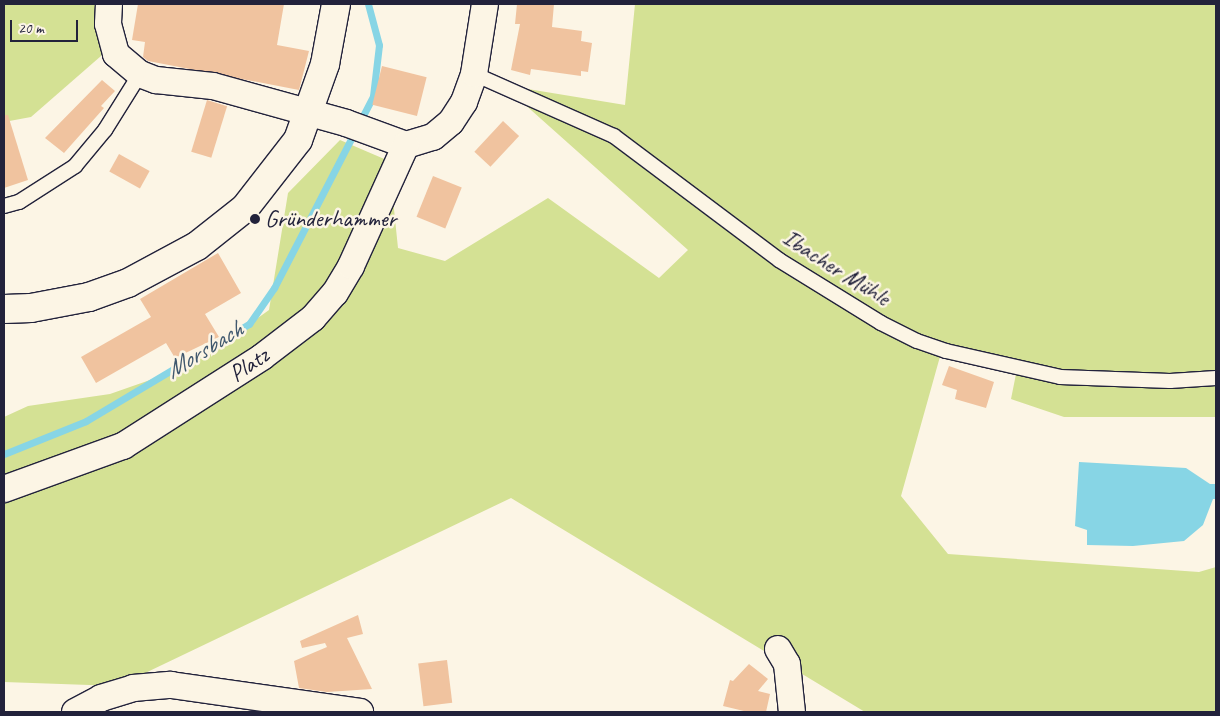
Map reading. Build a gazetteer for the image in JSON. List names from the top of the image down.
{
  "streets": {
    "street": ["Platz"],
    "lane": ["Ibacher Mühle"]
  },
  "water": ["Morsbach"],
  "places": ["Gründerhammer"],
  "scale_bar": "20 m"
}
